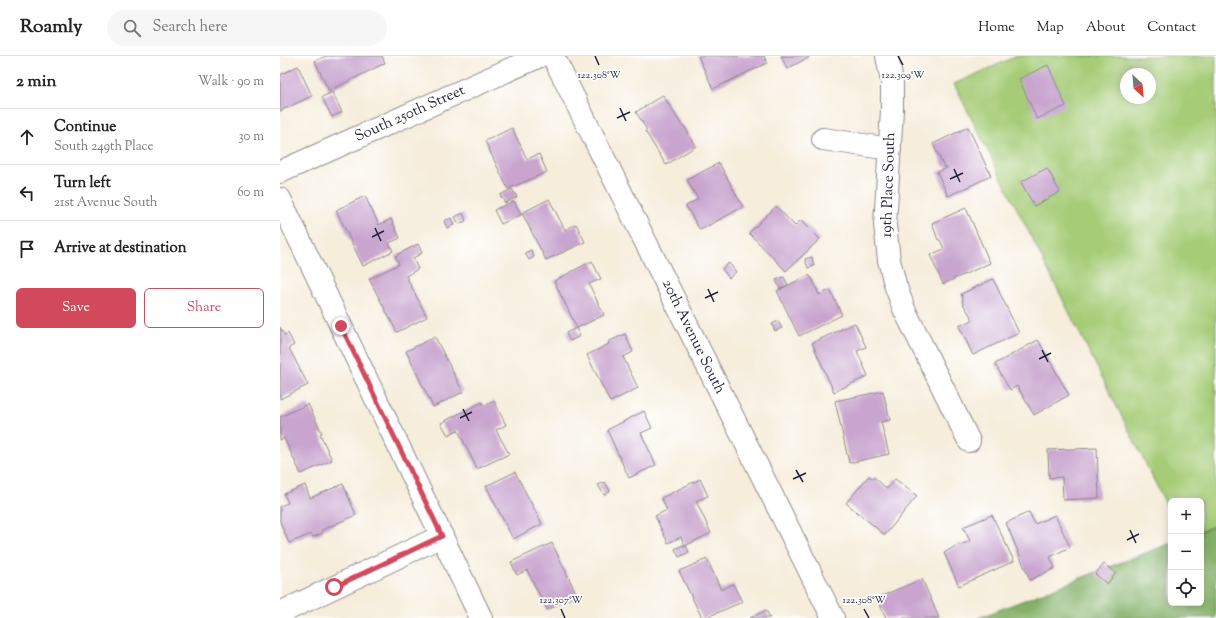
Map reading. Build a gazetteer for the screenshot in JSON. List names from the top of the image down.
{
  "streets": {
    "street": ["South 250th Street", "19th Place South", "20th Avenue South"]
  },
  "north": "bottom right",
  "page": {
    "header": "Roamly",
    "search": "Search here",
    "nav": [
      "Home",
      "Map",
      "About",
      "Contact"
    ],
    "heading": ["2 min", "Walk · 90 m"],
    "list": [
      ["Continue", "South 249th Place", "30 m"],
      ["Turn left", "21st Avenue South", "60 m"],
      "Arrive at destination"
    ],
    "buttons": ["Save", "Share"],
    "map_buttons": ["+", "−"]
  },
  "coordinates": ["122.308°W", "122.309°W", "122.307°W"]
}
